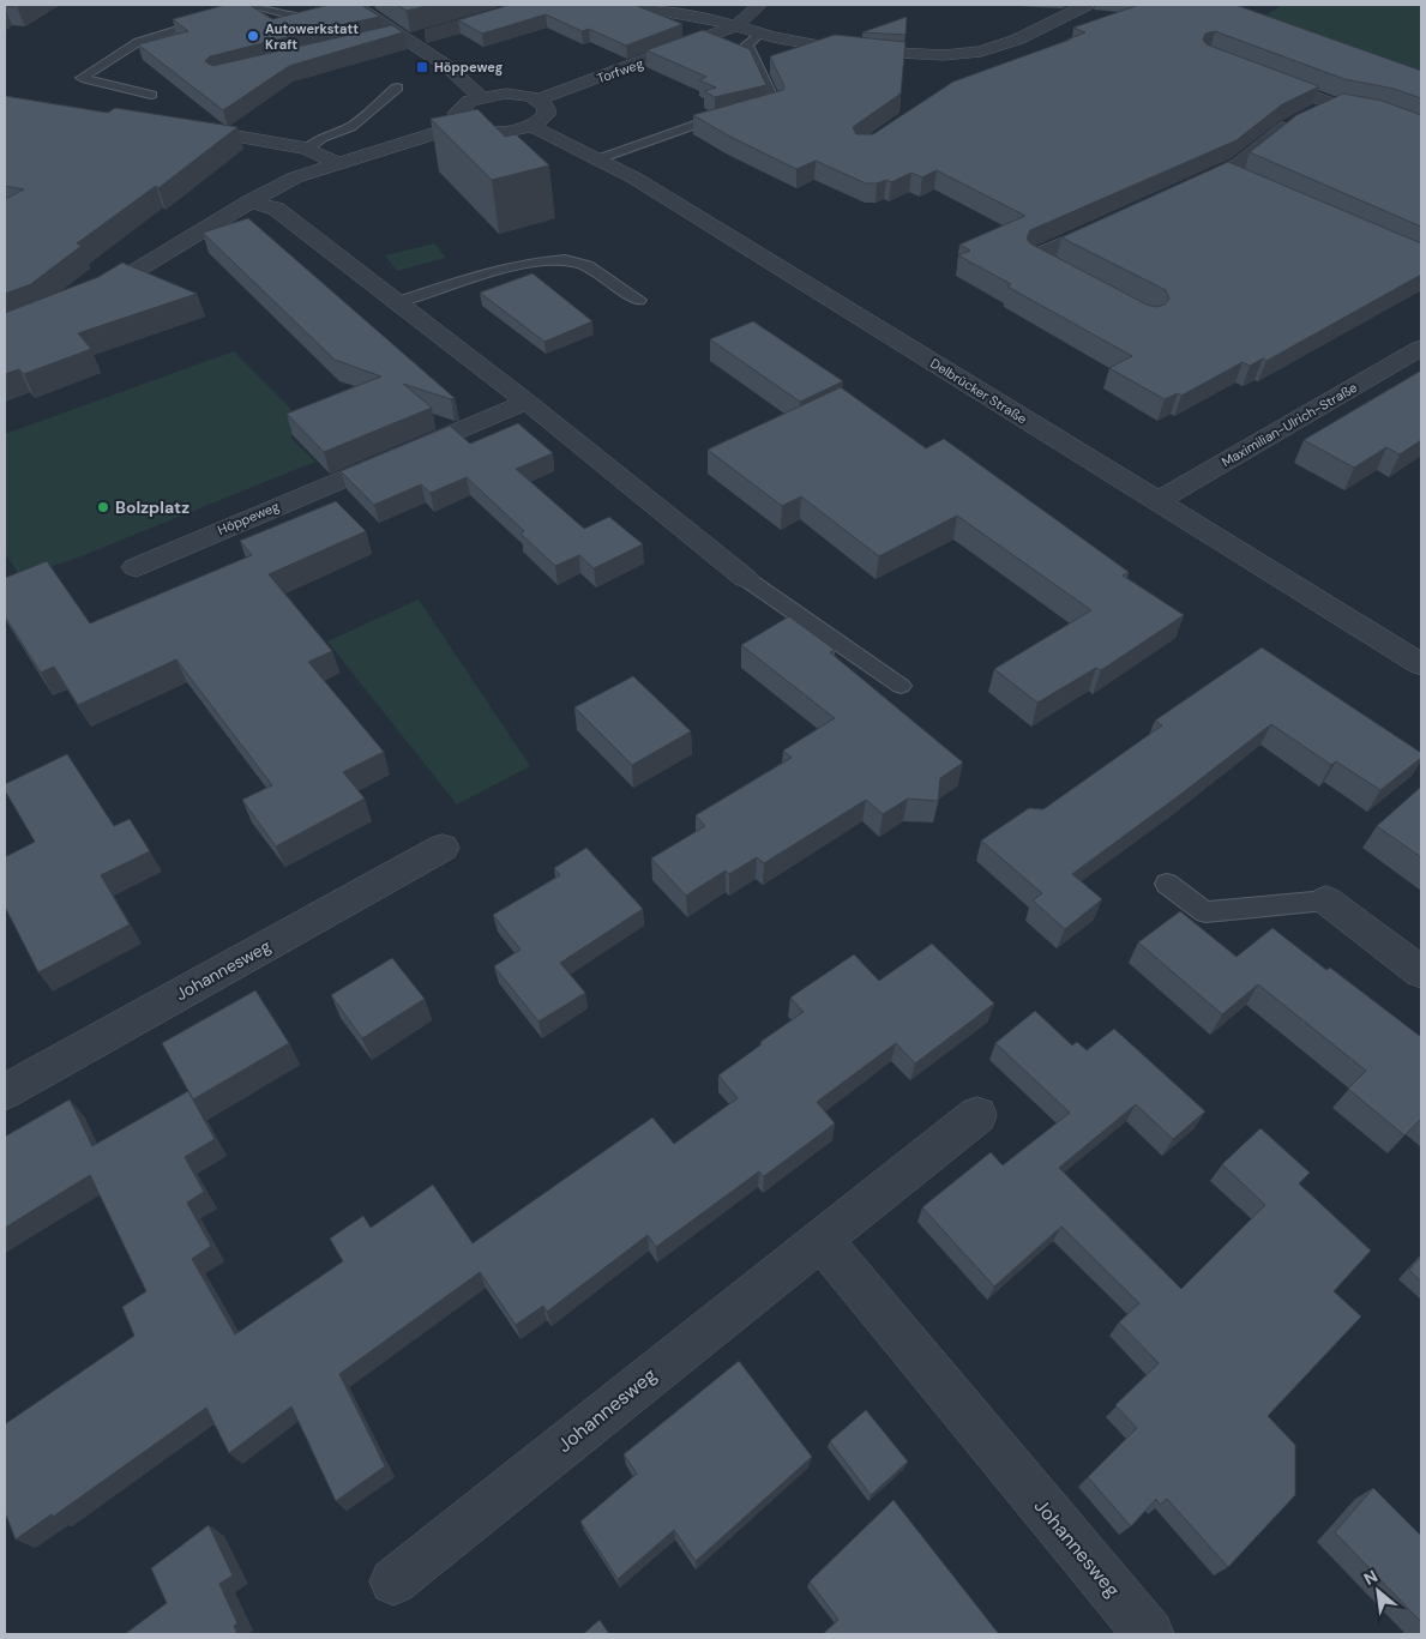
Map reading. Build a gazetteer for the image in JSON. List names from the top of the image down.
{
  "streets": {
    "street": [
      "Torfweg",
      "Delbrücker Straße",
      "Maximilian-Ulrich-Straße",
      "Höppeweg",
      "Johannesweg"
    ]
  },
  "crossings": [
    ["Delbrücker Straße", "Maximilian-Ulrich-Straße"]
  ],
  "places": {
    "other": ["Autowerkstatt Kraft", "Bolzplatz"],
    "transit": ["Höppeweg"]
  },
  "north": "top left"
}
